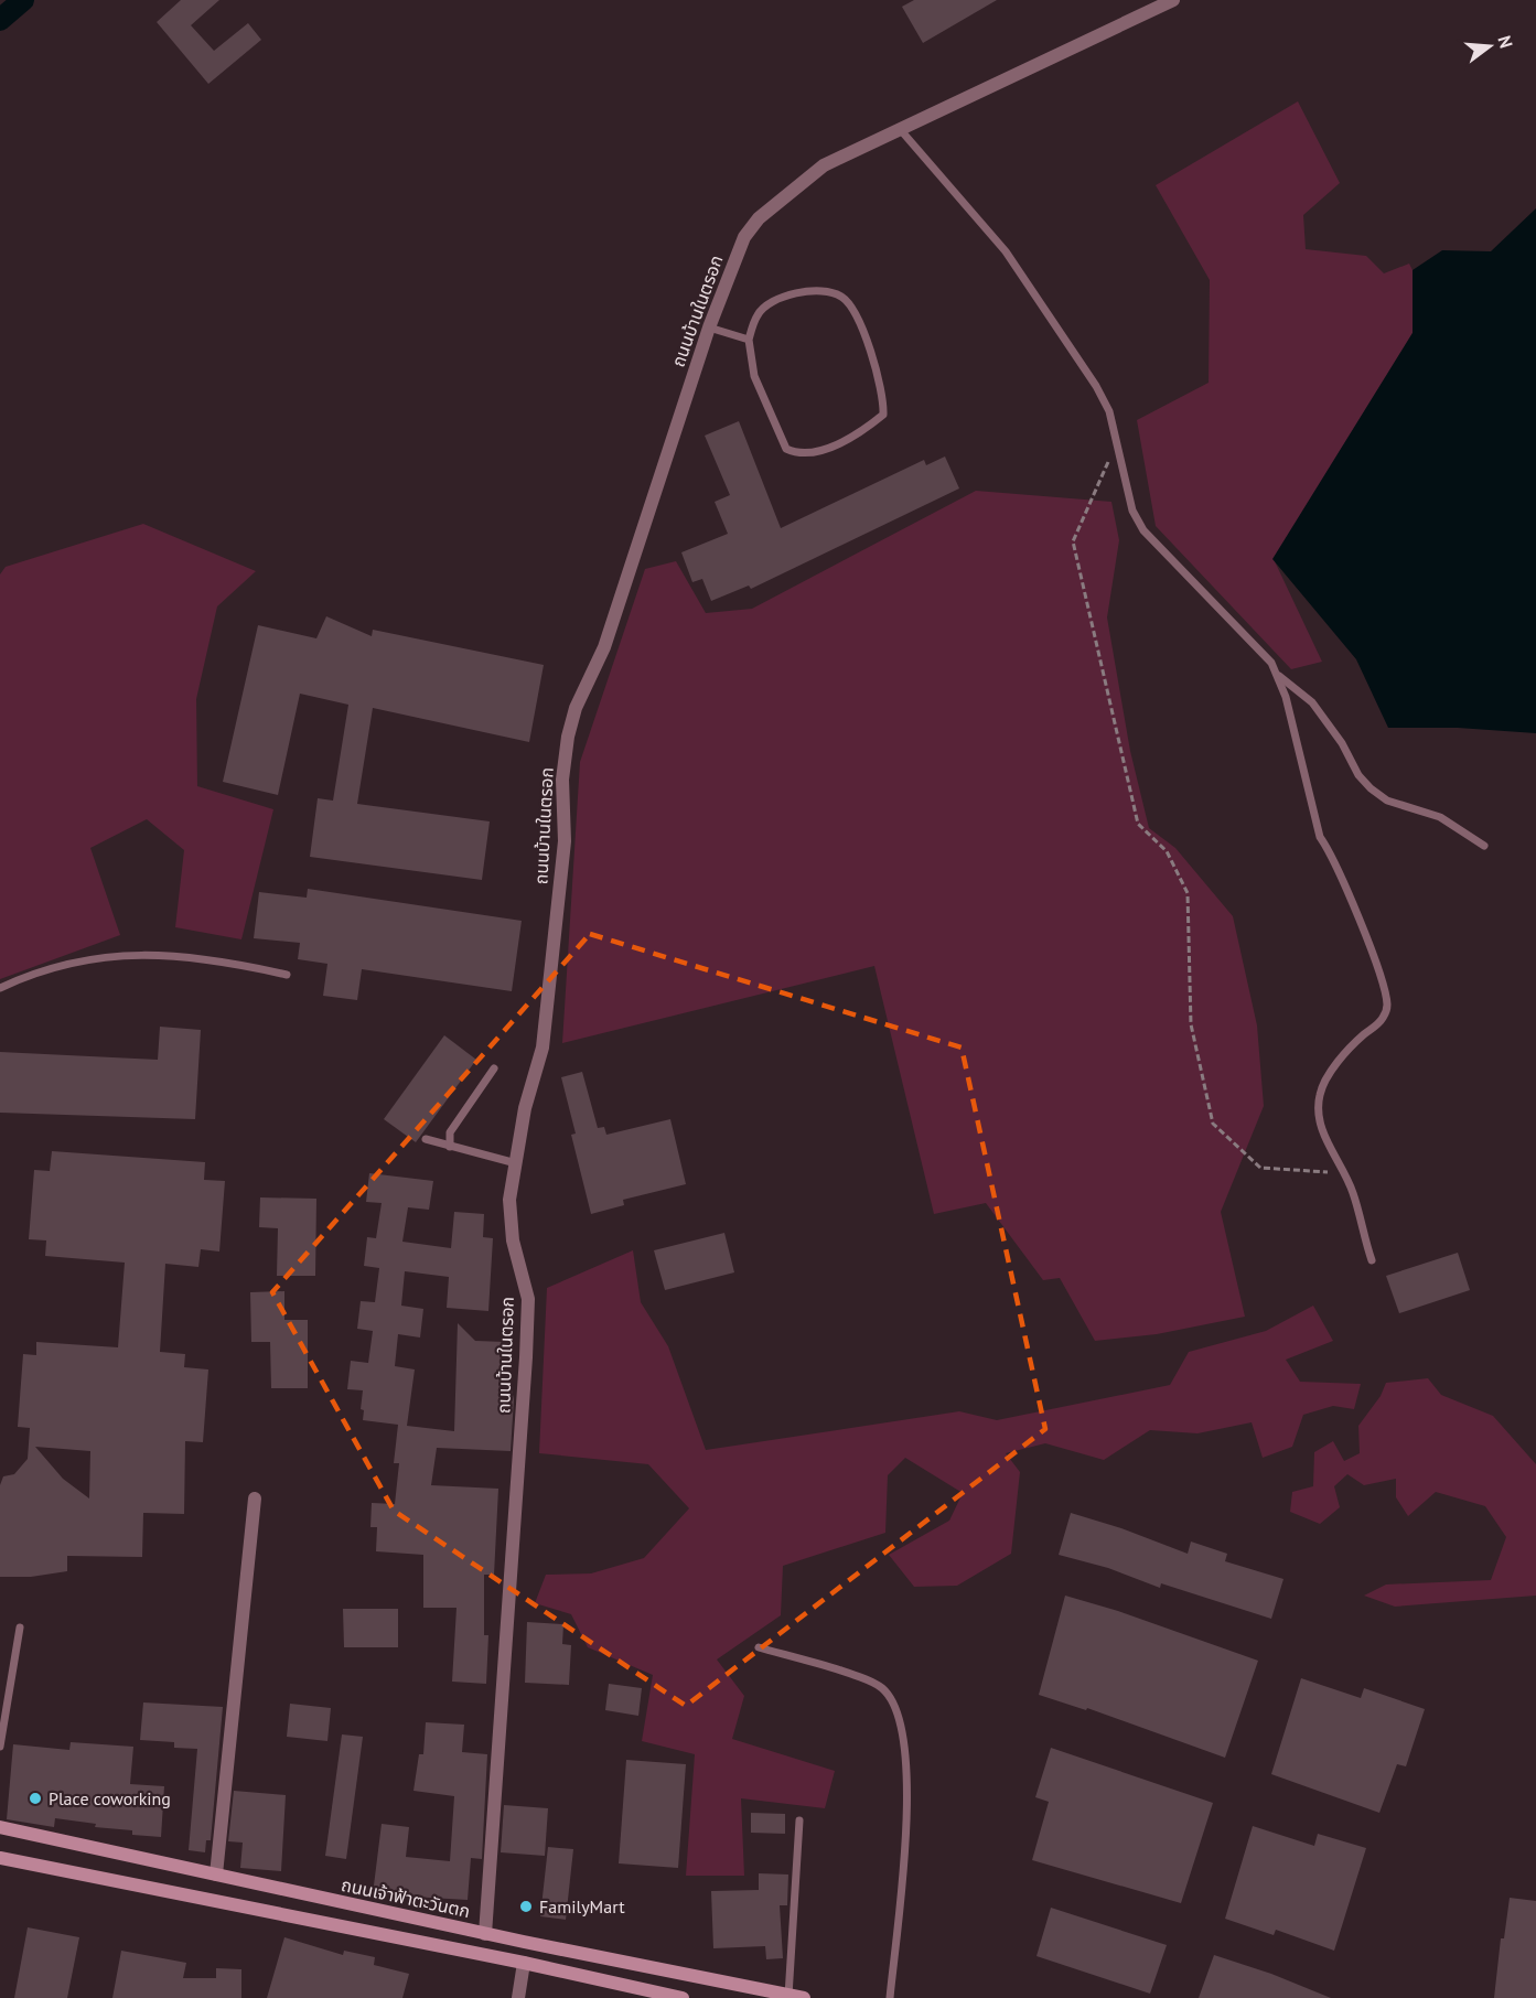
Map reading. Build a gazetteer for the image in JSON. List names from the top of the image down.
{
  "streets": {
    "main road": ["ถนนเจ้าฟ้าตะวันตก"],
    "street": ["ถนนบ้านในตรอก"]
  },
  "crossings": [
    ["ถนนบ้านในตรอก", "ถนนเจ้าฟ้าตะวันตก"]
  ],
  "places": ["Place coworking", "FamilyMart"],
  "north": "right"
}
